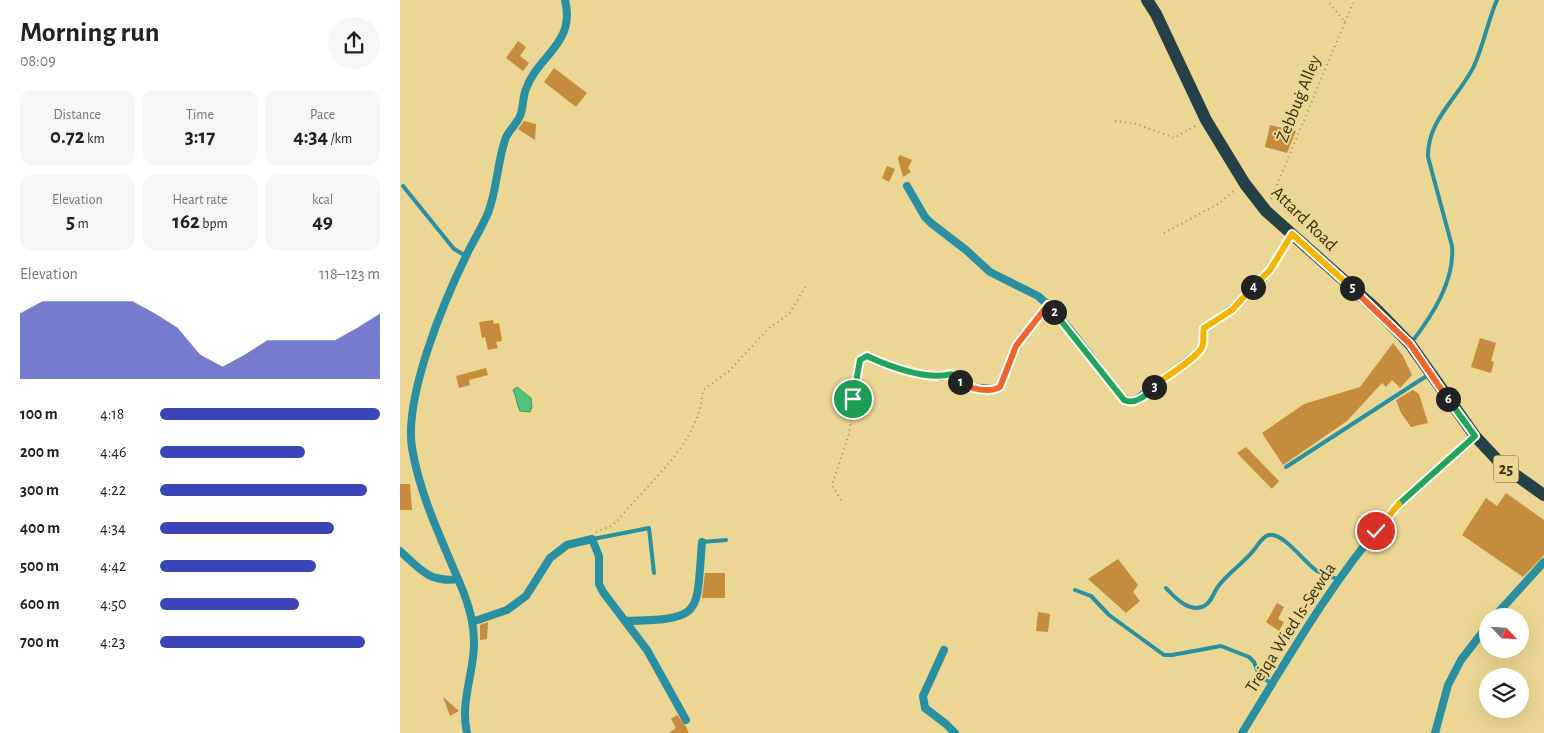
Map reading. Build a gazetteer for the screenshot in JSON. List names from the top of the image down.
{
  "streets": {
    "main road": ["Attard Road", "25"],
    "street": ["Trejqa Wied Is-Sewda"],
    "path": ["Żebbuġ Alley"]
  },
  "crossings": [
    ["Żebbuġ Alley", "Attard Road"],
    ["Attard Road", "25"],
    ["Attard Road", "Trejqa Wied Is-Sewda"],
    ["25", "Trejqa Wied Is-Sewda"]
  ],
  "north": "bottom right",
  "page": {
    "heading": ["Morning run", "08:09"],
    "stats": [
      ["Distance", "0.72 km"],
      ["Time", "3:17"],
      ["Pace", "4:34 /km"],
      ["Elevation", "5 m"],
      ["Heart rate", "162 bpm"],
      ["kcal", "49"]
    ],
    "chart": ["Elevation", "118–123 m"],
    "pins": [
      "4",
      "5",
      "2",
      "1",
      "3",
      "6"
    ],
    "list": [
      {
        "name": "100 m",
        "note": "4:18"
      },
      {
        "name": "200 m",
        "note": "4:46"
      },
      {
        "name": "300 m",
        "note": "4:22"
      },
      {
        "name": "400 m",
        "note": "4:34"
      },
      {
        "name": "500 m",
        "note": "4:42"
      },
      {
        "name": "600 m",
        "note": "4:50"
      },
      {
        "name": "700 m",
        "note": "4:23"
      }
    ]
  }
}
